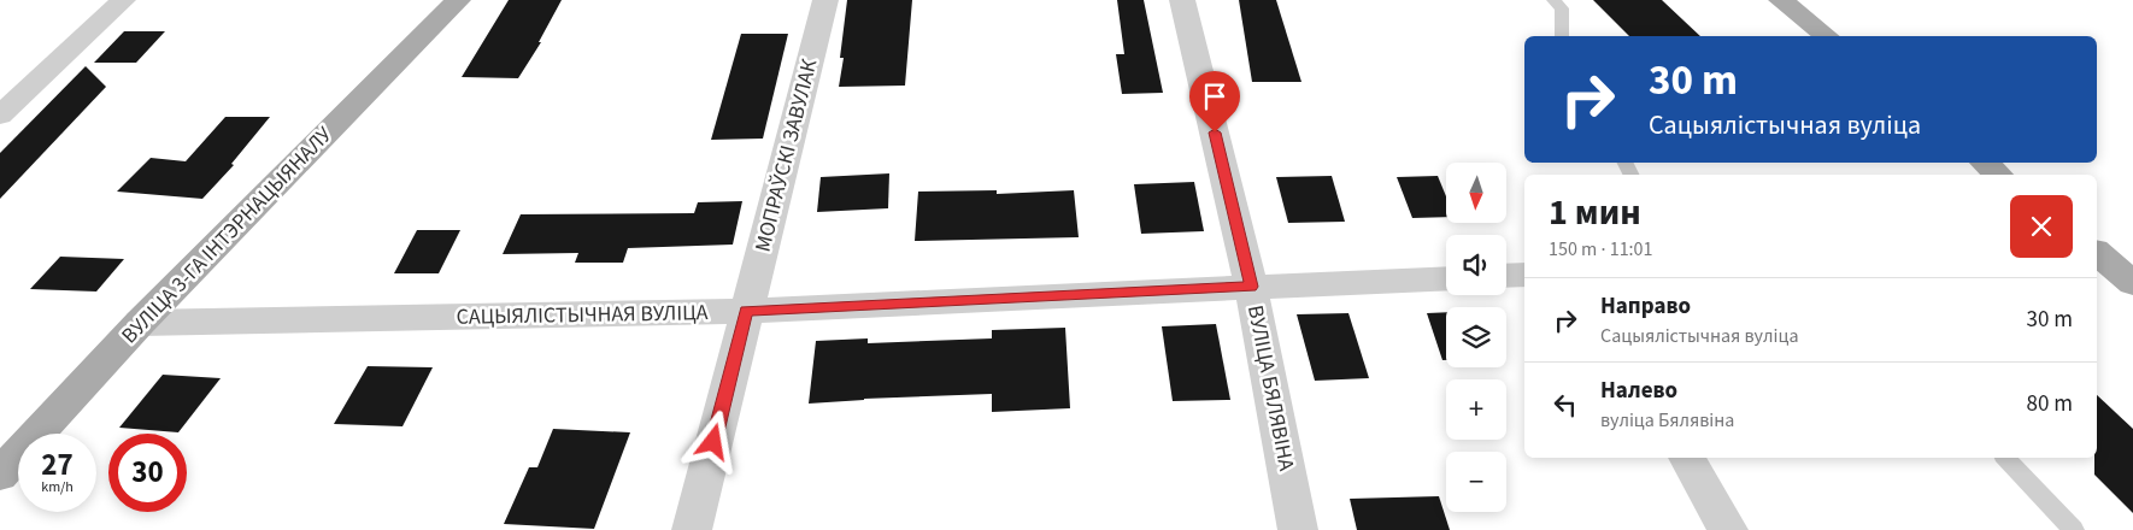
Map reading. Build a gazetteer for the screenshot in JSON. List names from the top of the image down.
{
  "streets": {
    "main road": ["ВУЛІЦА 3-ГА ІНТЭРНАЦЫЯНАЛУ"],
    "street": ["МОПРАЎСКІ ЗАВУЛАК", "САЦЫЯЛІСТЫЧНАЯ ВУЛІЦА", "ВУЛІЦА БЯЛЯВІНА"]
  },
  "crossings": [
    ["МОПРАЎСКІ ЗАВУЛАК", "САЦЫЯЛІСТЫЧНАЯ ВУЛІЦА"],
    ["ВУЛІЦА 3-ГА ІНТЭРНАЦЫЯНАЛУ", "САЦЫЯЛІСТЫЧНАЯ ВУЛІЦА"],
    ["САЦЫЯЛІСТЫЧНАЯ ВУЛІЦА", "ВУЛІЦА БЯЛЯВІНА"]
  ],
  "north": "bottom",
  "page": {
    "turn": ["30 m", "Сацыялістычная вуліца"],
    "map_buttons": ["+", "−"],
    "heading": ["1 мин", "150 m · 11:01"],
    "list": [
      {
        "name": "Направо",
        "note": "Сацыялістычная вуліца",
        "value": "30 m"
      },
      {
        "name": "Налево",
        "note": "вуліца Бялявіна",
        "value": "80 m"
      }
    ],
    "speed": "27 km/h",
    "limit": "30"
  }
}
